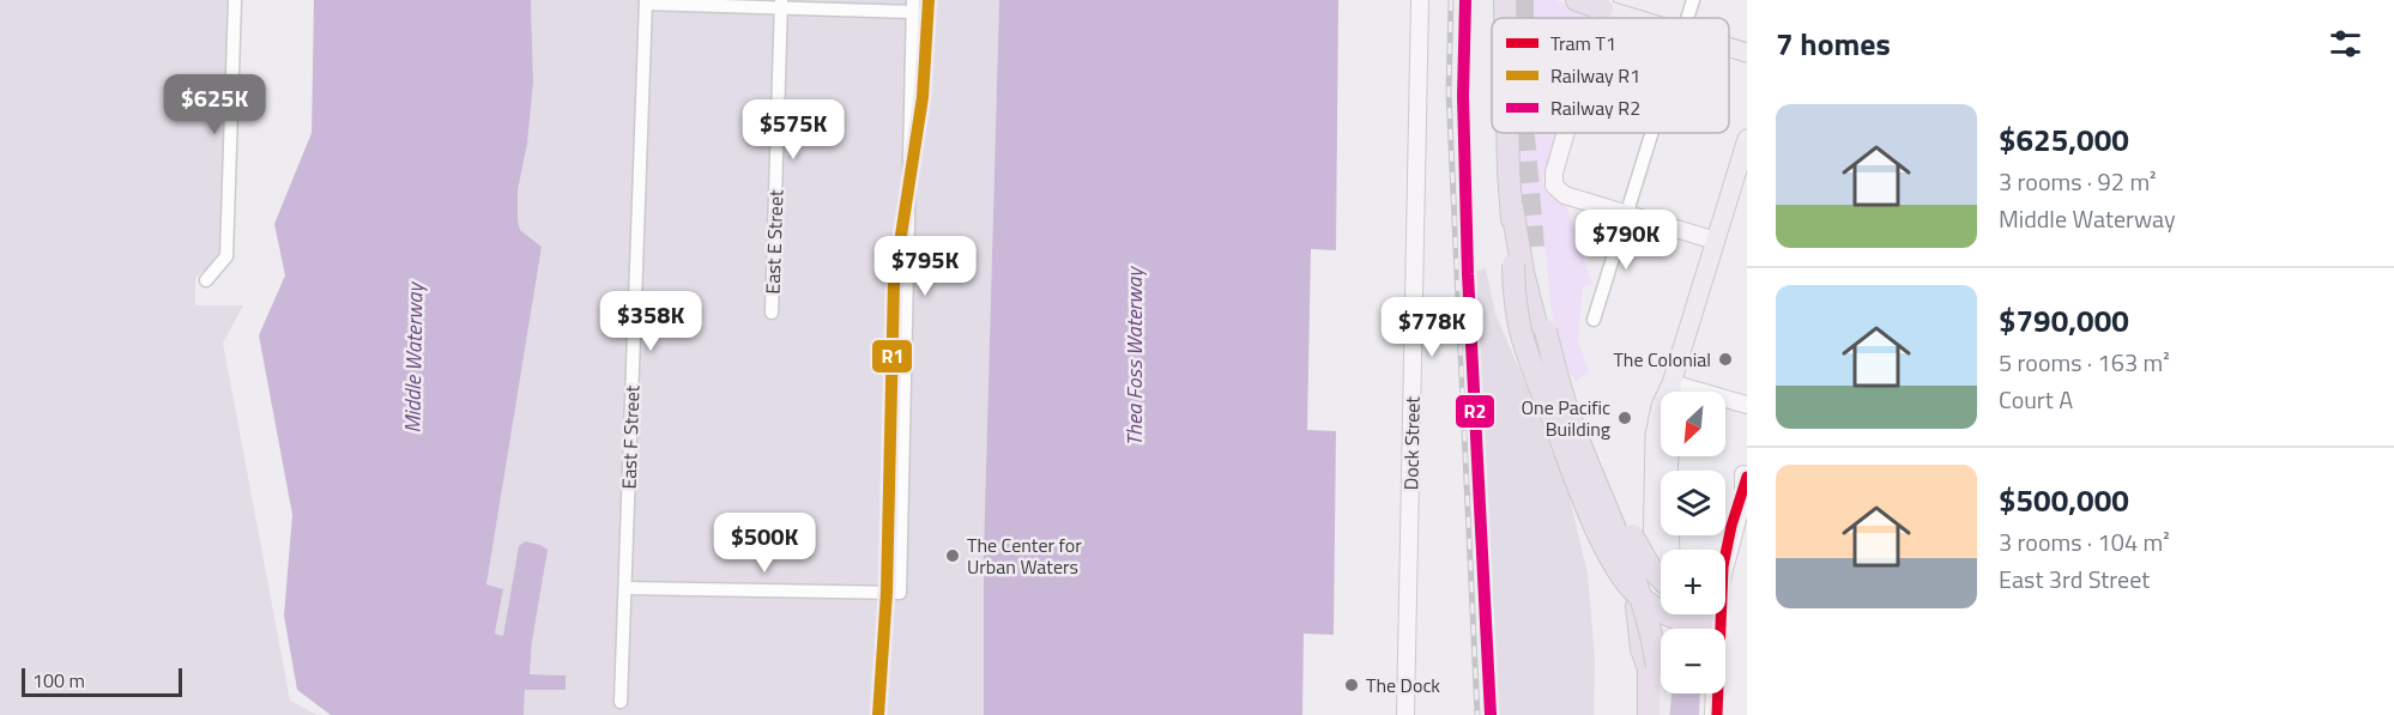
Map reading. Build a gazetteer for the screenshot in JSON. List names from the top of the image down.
{
  "streets": {
    "street": ["East E Street", "East F Street", "Dock Street"]
  },
  "water": ["Thea Foss Waterway", "Middle Waterway"],
  "places": [
    "The Colonial",
    "One Pacific Building",
    "The Center for Urban Waters",
    "The Dock"
  ],
  "lines": ["rail line R1", "rail line R2", "tram line T1"],
  "legend": ["Tram T1", "Railway R1", "Railway R2"],
  "scale_bar": "100 m",
  "north": "bottom left",
  "page": {
    "heading": "7 homes",
    "price": [
      "$625K",
      "$575K",
      "$790K",
      "$795K",
      "$358K",
      "$778K",
      "$500K"
    ],
    "list": [
      {
        "name": "$625,000",
        "note": "3 rooms · 92 m² · Middle Waterway"
      },
      {
        "name": "$790,000",
        "note": "5 rooms · 163 m² · Court A"
      },
      {
        "name": "$500,000",
        "note": "3 rooms · 104 m² · East 3rd Street"
      }
    ],
    "map_buttons": ["+", "−"],
    "scale": "100 m"
  }
}
